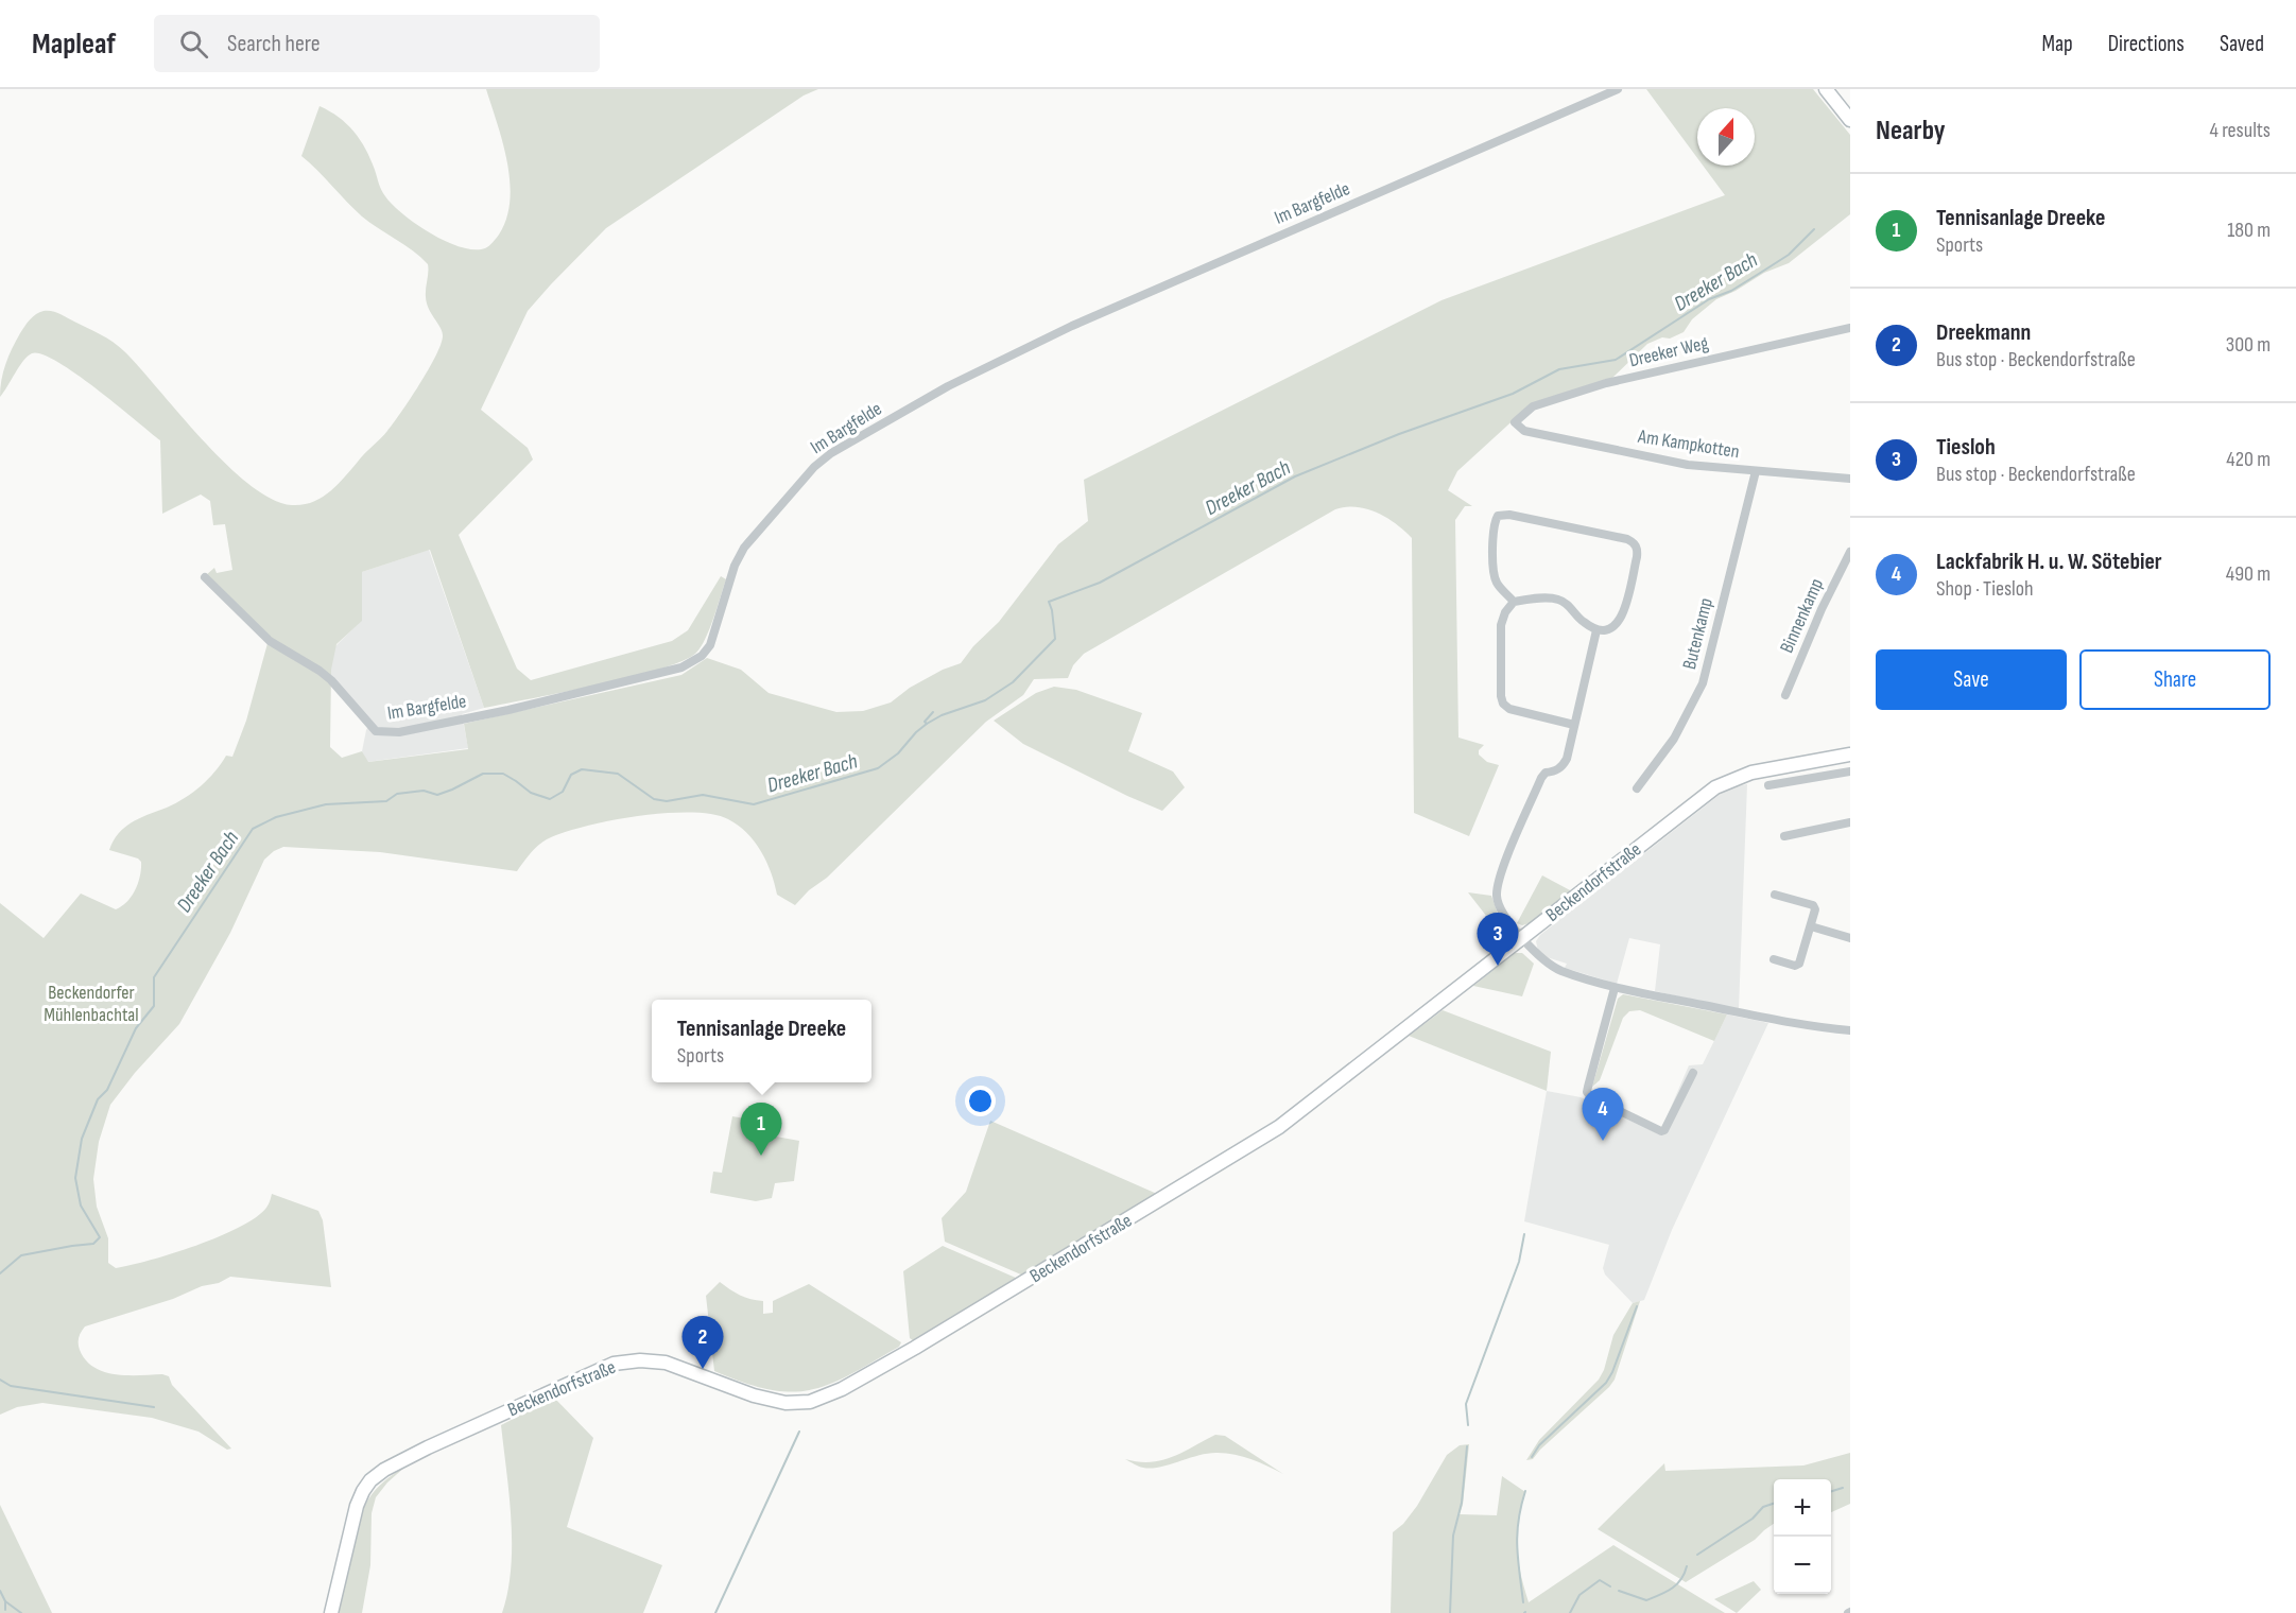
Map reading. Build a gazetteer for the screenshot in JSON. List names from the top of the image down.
{
  "streets": {
    "street": [
      "Im Bargfelde",
      "Dreeker Weg",
      "Am Kampkotten",
      "Binnenkamp",
      "Butenkamp",
      "Beckendorfstraße"
    ]
  },
  "crossings": [
    ["Dreeker Weg", "Am Kampkotten"],
    ["Am Kampkotten", "Butenkamp"]
  ],
  "water": ["Dreeker Bach"],
  "parks": ["Beckendorfer Mühlenbachtal"],
  "north": "top",
  "page": {
    "header": "Mapleaf",
    "search": "Search here",
    "nav": ["Map", "Directions", "Saved"],
    "heading": ["Nearby", "4 results"],
    "list": [
      {
        "mark": "1",
        "name": "Tennisanlage Dreeke",
        "note": "Sports",
        "value": "180 m"
      },
      {
        "mark": "2",
        "name": "Dreekmann",
        "note": "Bus stop · Beckendorfstraße",
        "value": "300 m"
      },
      {
        "mark": "3",
        "name": "Tiesloh",
        "note": "Bus stop · Beckendorfstraße",
        "value": "420 m"
      },
      {
        "mark": "4",
        "name": "Lackfabrik H. u. W. Sötebier",
        "note": "Shop · Tiesloh",
        "value": "490 m"
      }
    ],
    "buttons": ["Save", "Share"],
    "pins": [
      "3",
      "4",
      "1",
      "2"
    ],
    "popup": ["Tennisanlage Dreeke", "Sports"],
    "map_buttons": ["+", "−"]
  }
}
